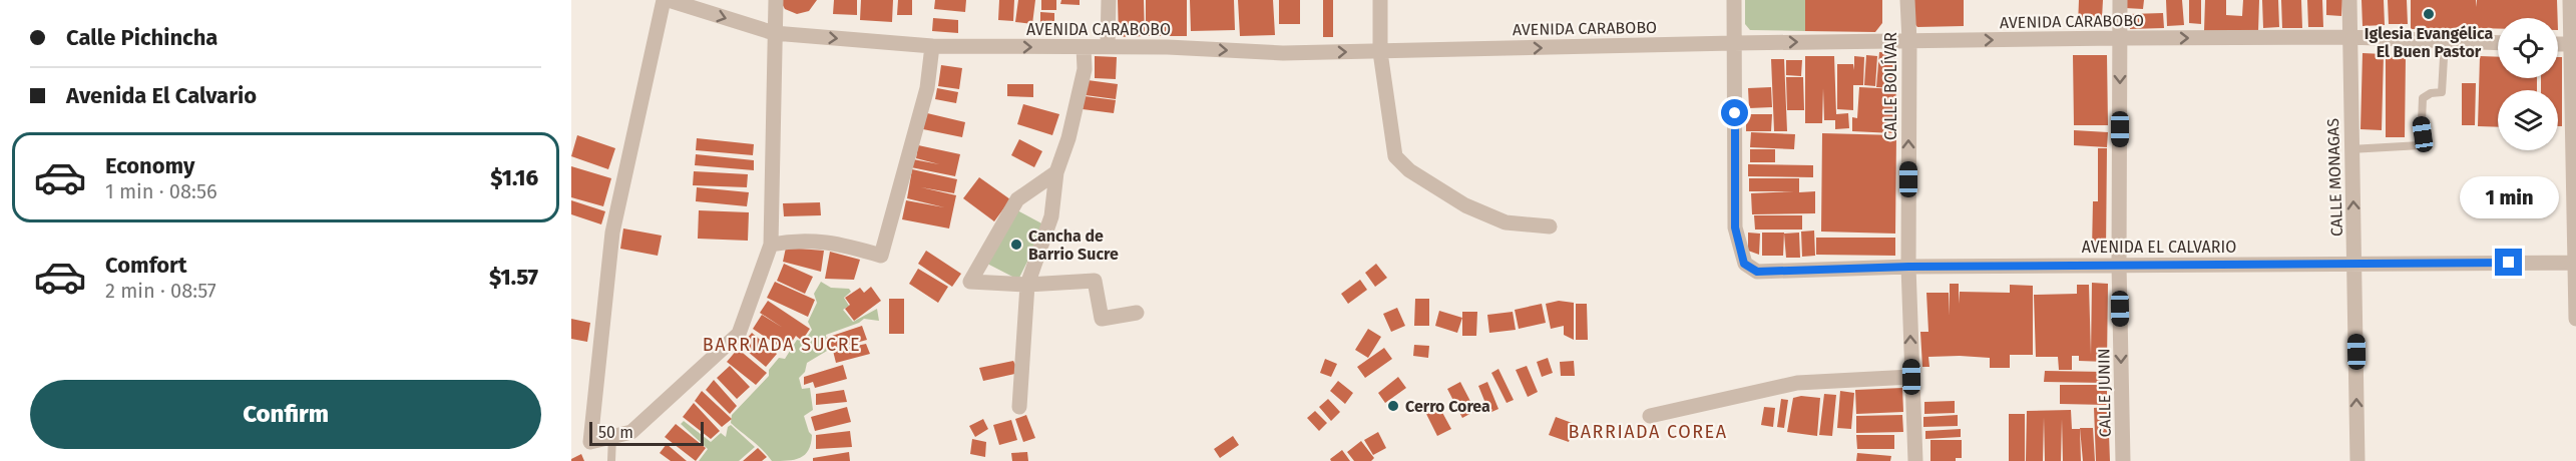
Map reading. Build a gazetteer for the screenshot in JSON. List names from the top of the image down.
{
  "streets": {
    "street": [
      "AVENIDA CARABOBO",
      "CALLE BOLÍVAR",
      "CALLE MONAGAS",
      "AVENIDA EL CALVARIO",
      "CALLE JUNIN"
    ]
  },
  "crossings": [
    ["AVENIDA CARABOBO", "CALLE BOLÍVAR"],
    ["AVENIDA CARABOBO", "CALLE MONAGAS"],
    ["AVENIDA CARABOBO", "AVENIDA EL CALVARIO"],
    ["AVENIDA CARABOBO", "CALLE JUNIN"],
    ["CALLE BOLÍVAR", "AVENIDA EL CALVARIO"],
    ["CALLE MONAGAS", "AVENIDA EL CALVARIO"],
    ["AVENIDA EL CALVARIO", "CALLE JUNIN"]
  ],
  "one_way": [
    "AVENIDA CARABOBO",
    "CALLE BOLÍVAR",
    "CALLE MONAGAS",
    "CALLE JUNIN"
  ],
  "districts": ["BARRIADA SUCRE", "BARRIADA COREA"],
  "places": ["Iglesia Evangélica El Buen Pastor", "Cancha de Barrio Sucre", "Cerro Corea"],
  "scale_bar": "50 m",
  "page": {
    "banner": ["Calle Pichincha", "Avenida El Calvario"],
    "list": [
      {
        "name": "Economy",
        "note": "1 min · 08:56",
        "value": "$1.16"
      },
      {
        "name": "Comfort",
        "note": "2 min · 08:57",
        "value": "$1.57"
      }
    ],
    "bubble": "1 min",
    "buttons": "Confirm",
    "scale": "50 m"
  }
}
